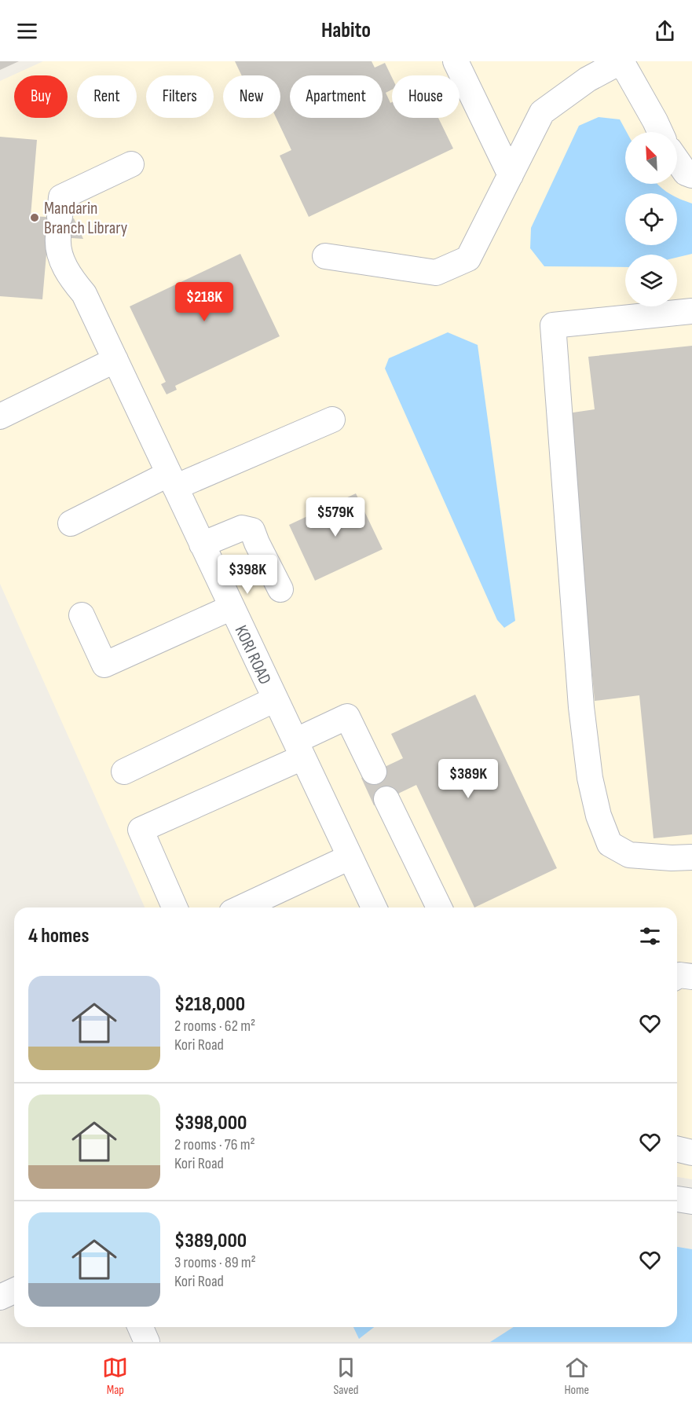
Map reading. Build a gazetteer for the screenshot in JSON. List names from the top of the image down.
{
  "streets": {
    "street": ["KORI ROAD"]
  },
  "places": ["Mandarin Branch Library"],
  "north": "top left",
  "page": {
    "header": "Habito",
    "chip": [
      "Buy",
      "Rent",
      "Filters",
      "New",
      "Apartment",
      "House"
    ],
    "price": [
      "$218K",
      "$579K",
      "$398K",
      "$389K"
    ],
    "heading": "4 homes",
    "list": [
      {
        "name": "$218,000",
        "note": "2 rooms · 62 m² · Kori Road"
      },
      {
        "name": "$398,000",
        "note": "2 rooms · 76 m² · Kori Road"
      },
      {
        "name": "$389,000",
        "note": "3 rooms · 89 m² · Kori Road"
      }
    ],
    "tabs": ["Map", "Saved", "Home"]
  }
}
